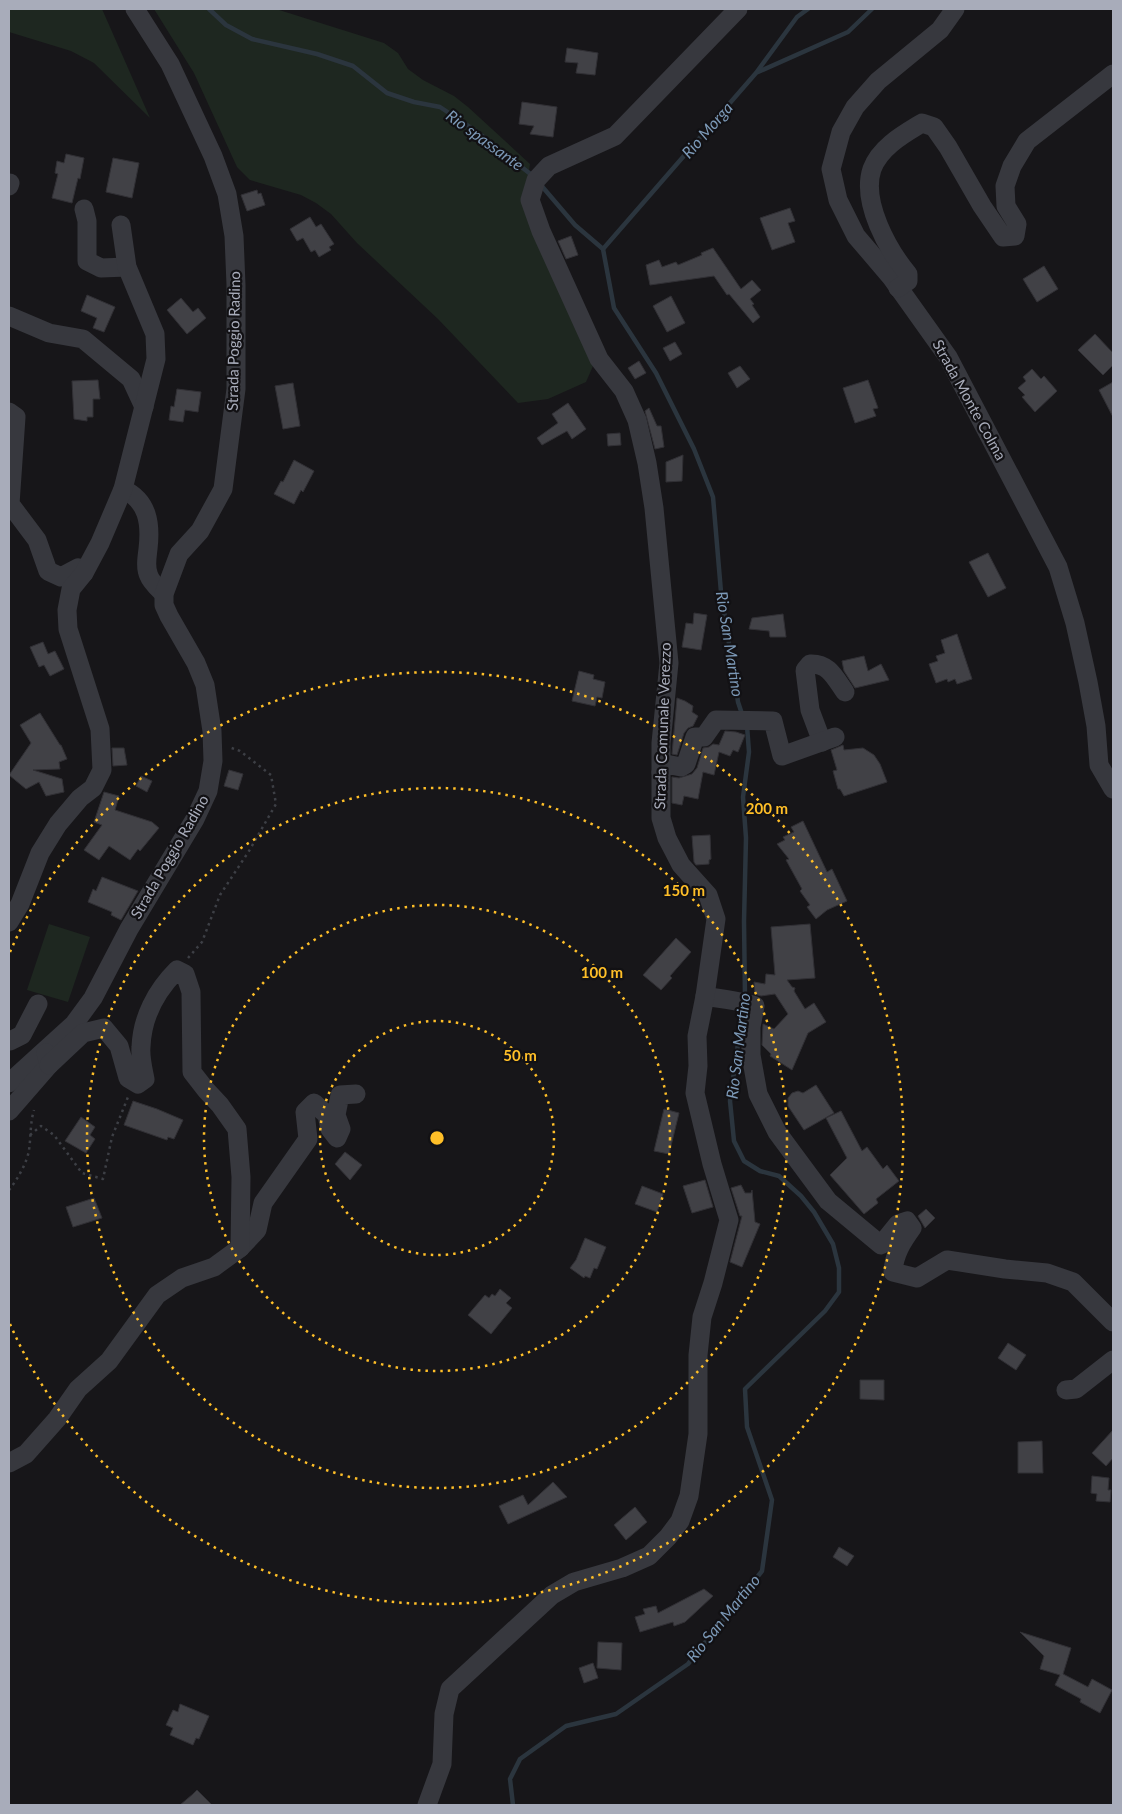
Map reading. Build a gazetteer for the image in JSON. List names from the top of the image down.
{
  "streets": {
    "street": ["Strada Poggio Radino", "Strada Monte Colma", "Strada Comunale Verezzo"]
  },
  "water": ["Rio Morga", "Rio spassante", "Rio San Martino"],
  "rings": [
    "200 m",
    "150 m",
    "100 m",
    "50 m"
  ]
}
